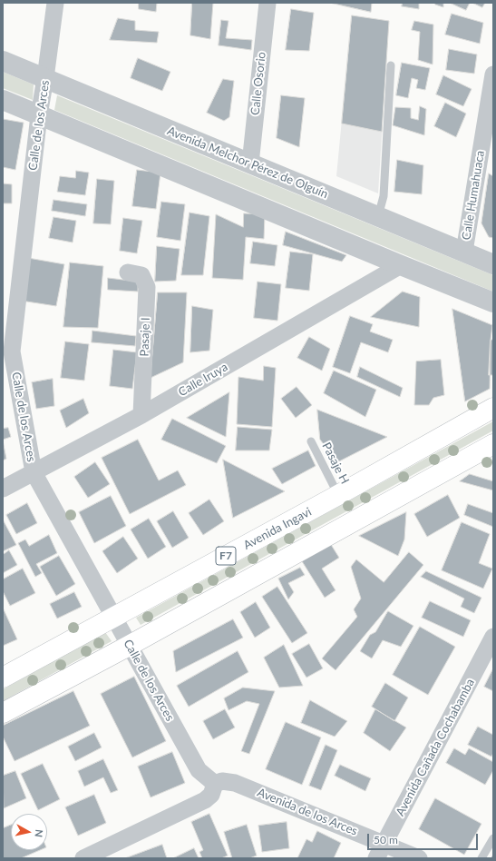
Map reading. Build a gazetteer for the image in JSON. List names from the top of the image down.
{
  "streets": {
    "highway": ["Avenida Ingavi", "F7"],
    "street": [
      "Calle Osorio",
      "Calle de los Arces",
      "Avenida Melchor Pérez de Olguín",
      "Calle Humahuaca",
      "Pasaje I",
      "Calle Iruya",
      "Avenida Cañada Cochabamba",
      "Avenida de los Arces"
    ],
    "lane": ["Pasaje H"]
  },
  "crossings": [
    ["Calle Osorio", "Avenida Melchor Pérez de Olguín"],
    ["Calle de los Arces", "Avenida Melchor Pérez de Olguín"],
    ["Calle de los Arces", "Calle Iruya"],
    ["Calle de los Arces", "Avenida Ingavi"],
    ["Calle de los Arces", "Avenida de los Arces"],
    ["Avenida Melchor Pérez de Olguín", "Calle Humahuaca"],
    ["Pasaje I", "Calle Iruya"],
    ["Pasaje H", "Avenida Ingavi"],
    ["Avenida Cañada Cochabamba", "Avenida de los Arces"]
  ],
  "scale_bar": "50 m",
  "north": "right"
}
